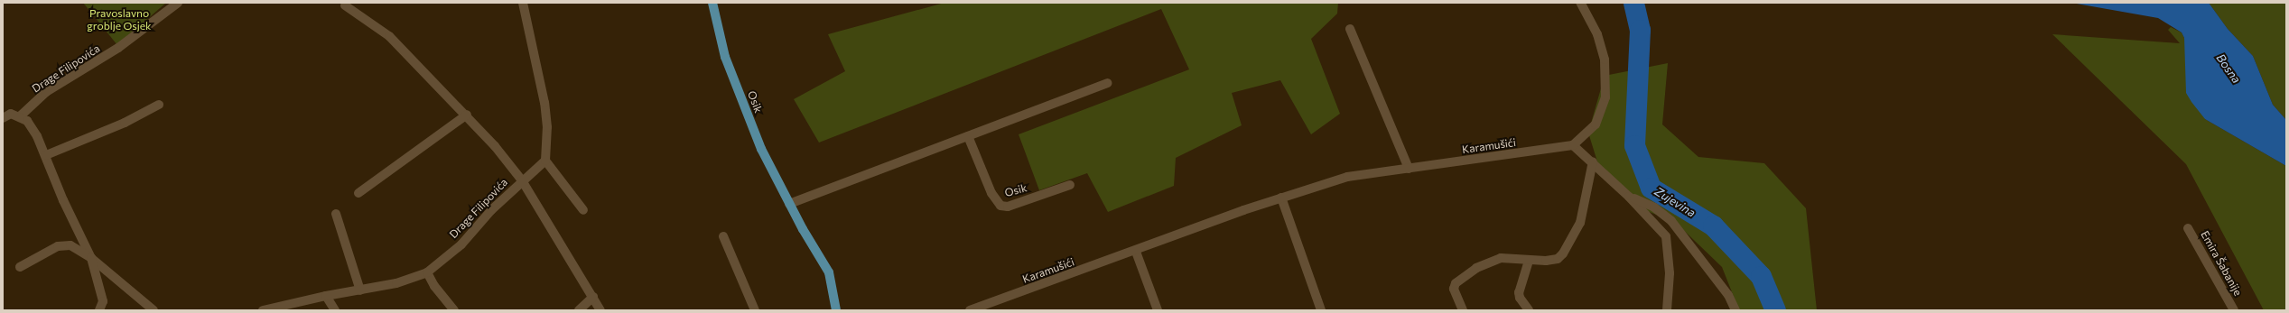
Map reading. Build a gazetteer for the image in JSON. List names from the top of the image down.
{
  "streets": {
    "main road": ["Osik"],
    "street": ["Drage Filipovića", "Karamušići", "Emira Šabanije"]
  },
  "water": ["Bosna", "Zujevina"],
  "parks": ["Pravoslavno groblje Osjek"]
}
